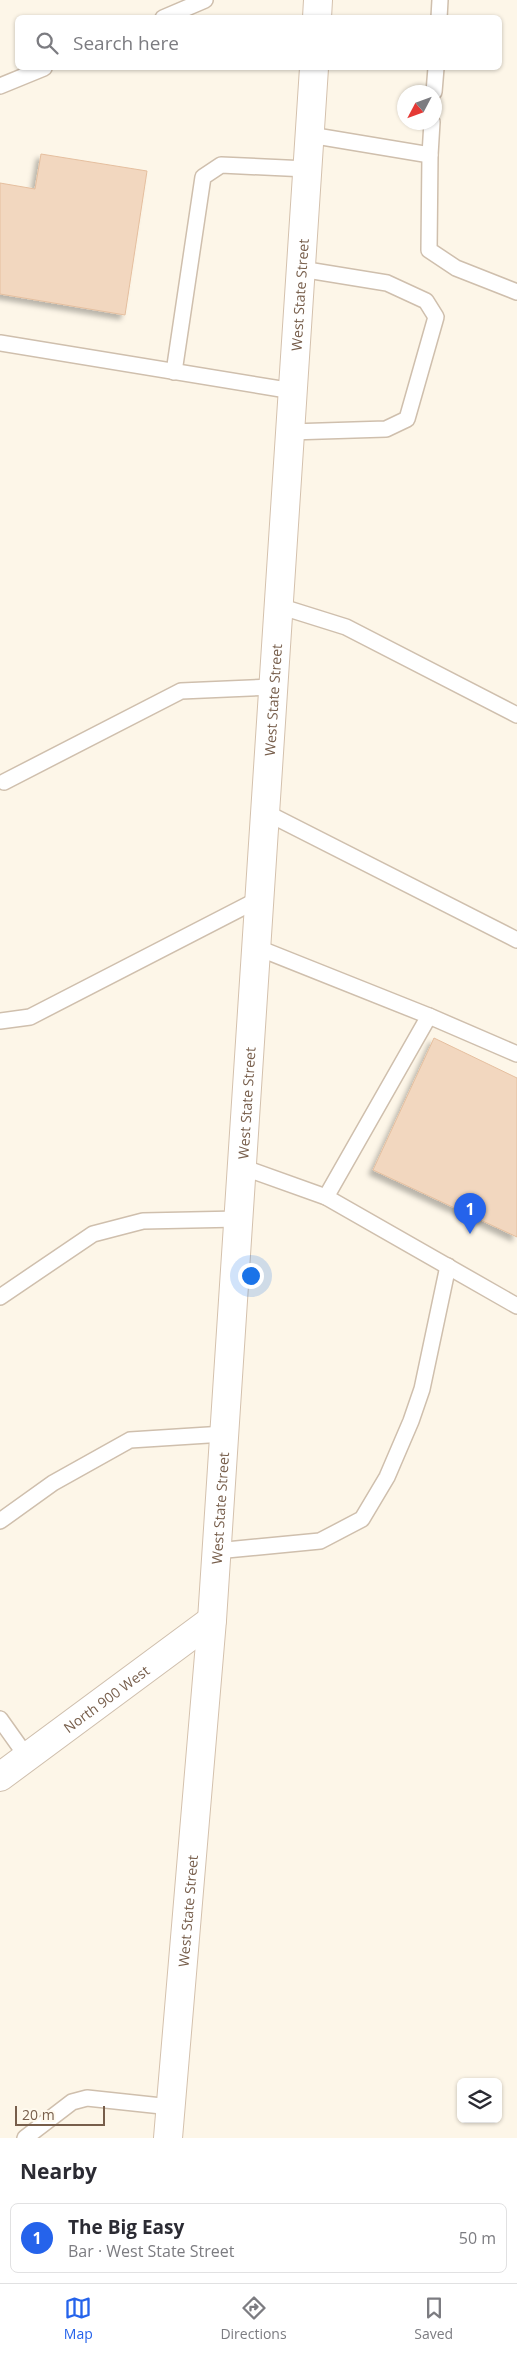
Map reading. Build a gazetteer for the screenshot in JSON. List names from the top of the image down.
{
  "streets": {
    "main road": ["West State Street", "North 900 West"]
  },
  "crossings": [
    ["West State Street", "North 900 West"]
  ],
  "scale_bar": "20 m",
  "north": "bottom left",
  "page": {
    "search": "Search here",
    "pins": "1",
    "scale": "20 m",
    "heading": "Nearby",
    "list": [
      {
        "mark": "1",
        "name": "The Big Easy",
        "note": "Bar · West State Street",
        "value": "50 m"
      }
    ],
    "nav": ["Map", "Directions", "Saved"]
  }
}
